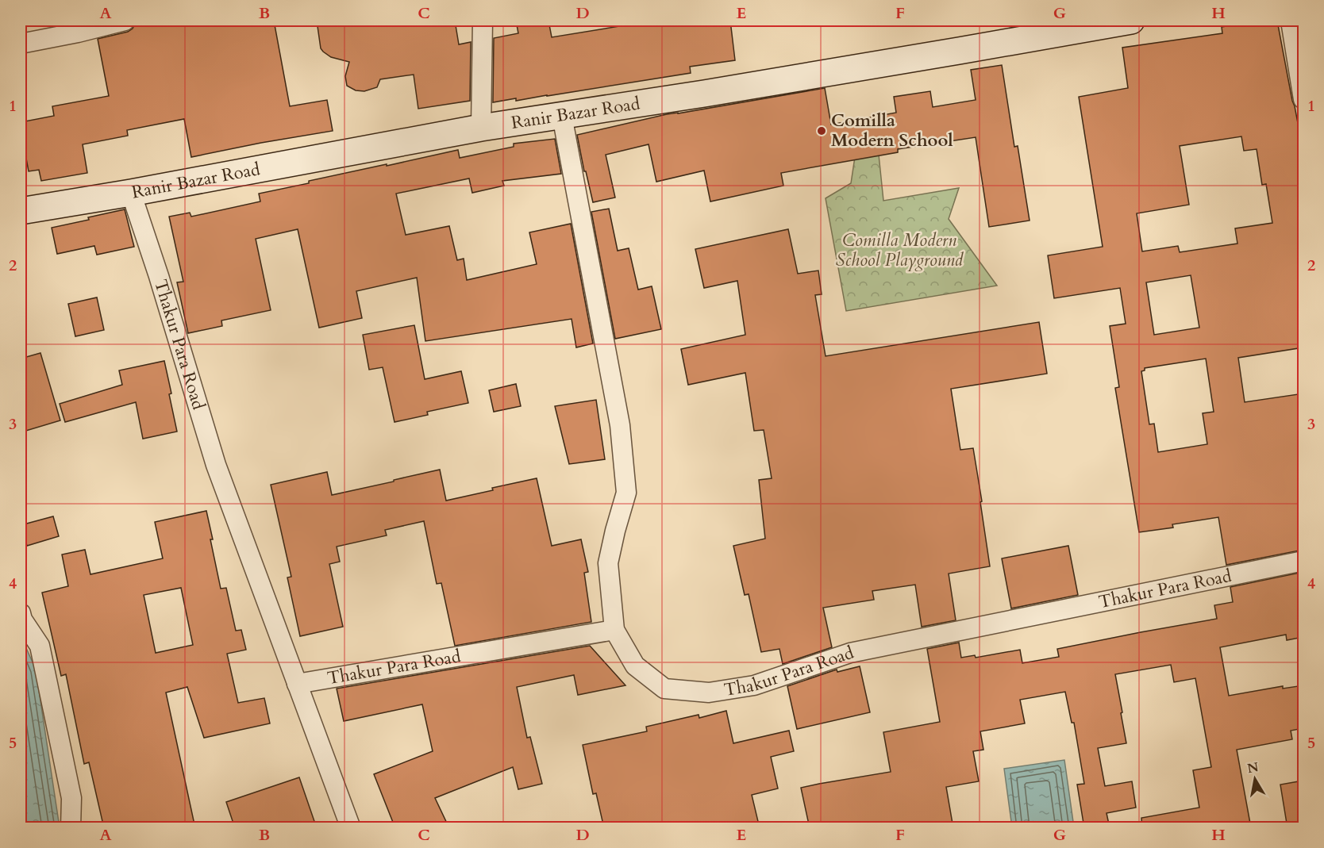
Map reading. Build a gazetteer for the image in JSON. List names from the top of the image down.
{
  "streets": {
    "main road": ["Ranir Bazar Road"],
    "street": ["Thakur Para Road"]
  },
  "crossings": [
    ["Ranir Bazar Road", "Thakur Para Road"]
  ],
  "parks": ["Comilla Modern School Playground"],
  "places": ["Comilla Modern School"],
  "north": "top",
  "grid": {
    "columns": [
      "A",
      "B",
      "C",
      "D",
      "E",
      "F",
      "G",
      "H"
    ],
    "rows": [
      "1",
      "2",
      "3",
      "4",
      "5"
    ]
  }
}
